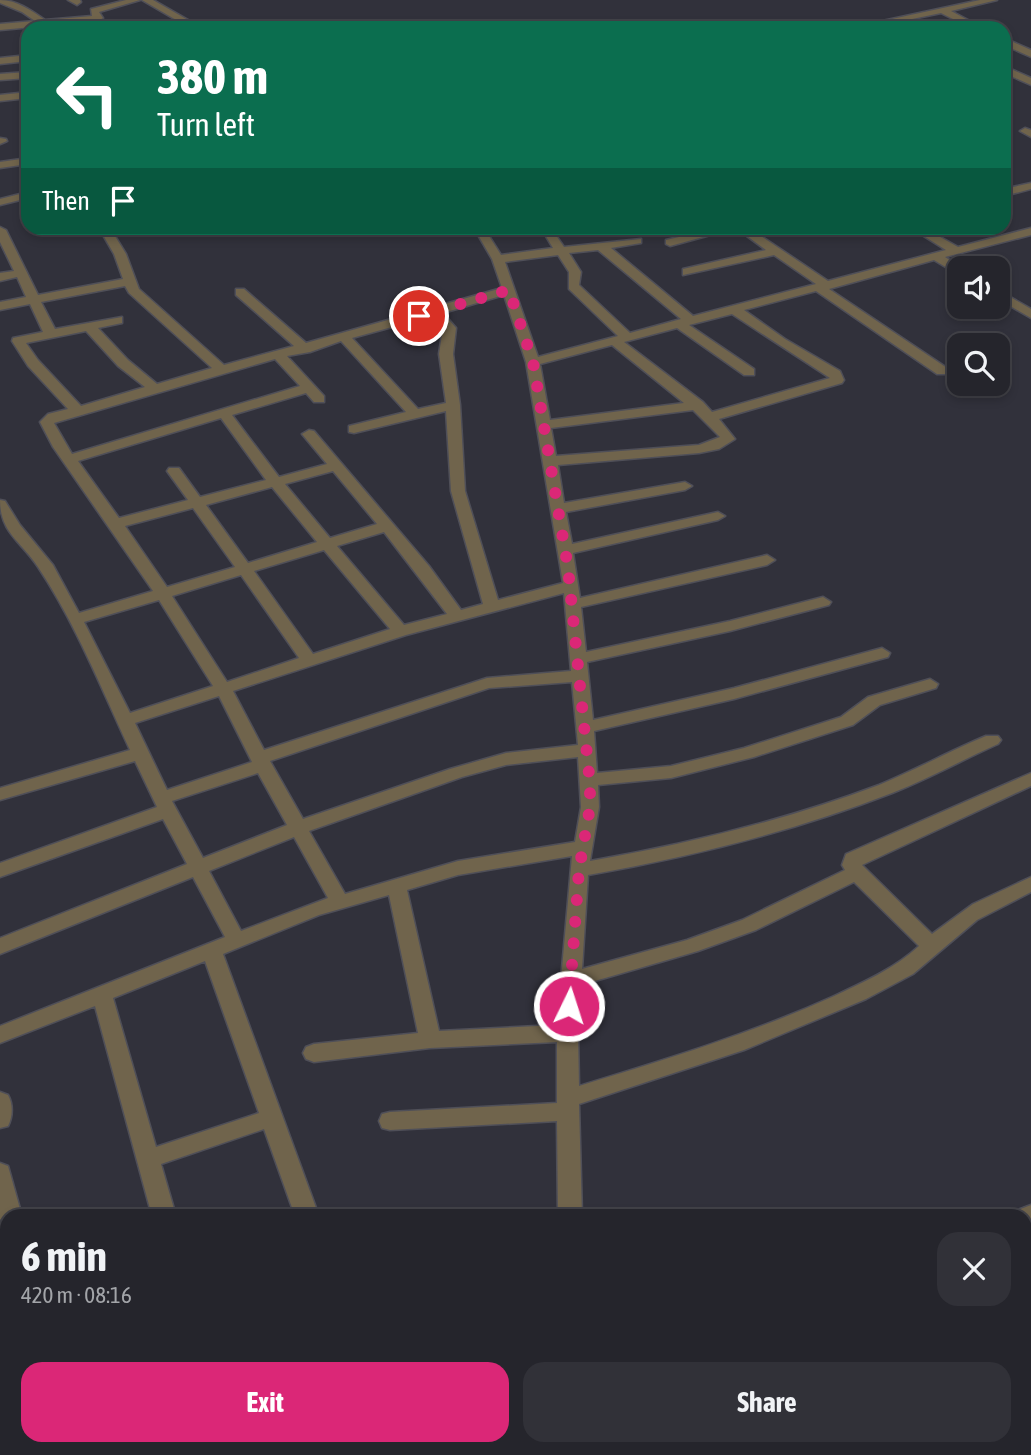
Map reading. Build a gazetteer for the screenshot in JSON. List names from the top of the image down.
{
  "page": {
    "turn": ["380 m", "Turn left"],
    "then": "Then",
    "heading": ["6 min", "420 m · 08:16"],
    "buttons": ["Exit", "Share"]
  }
}
